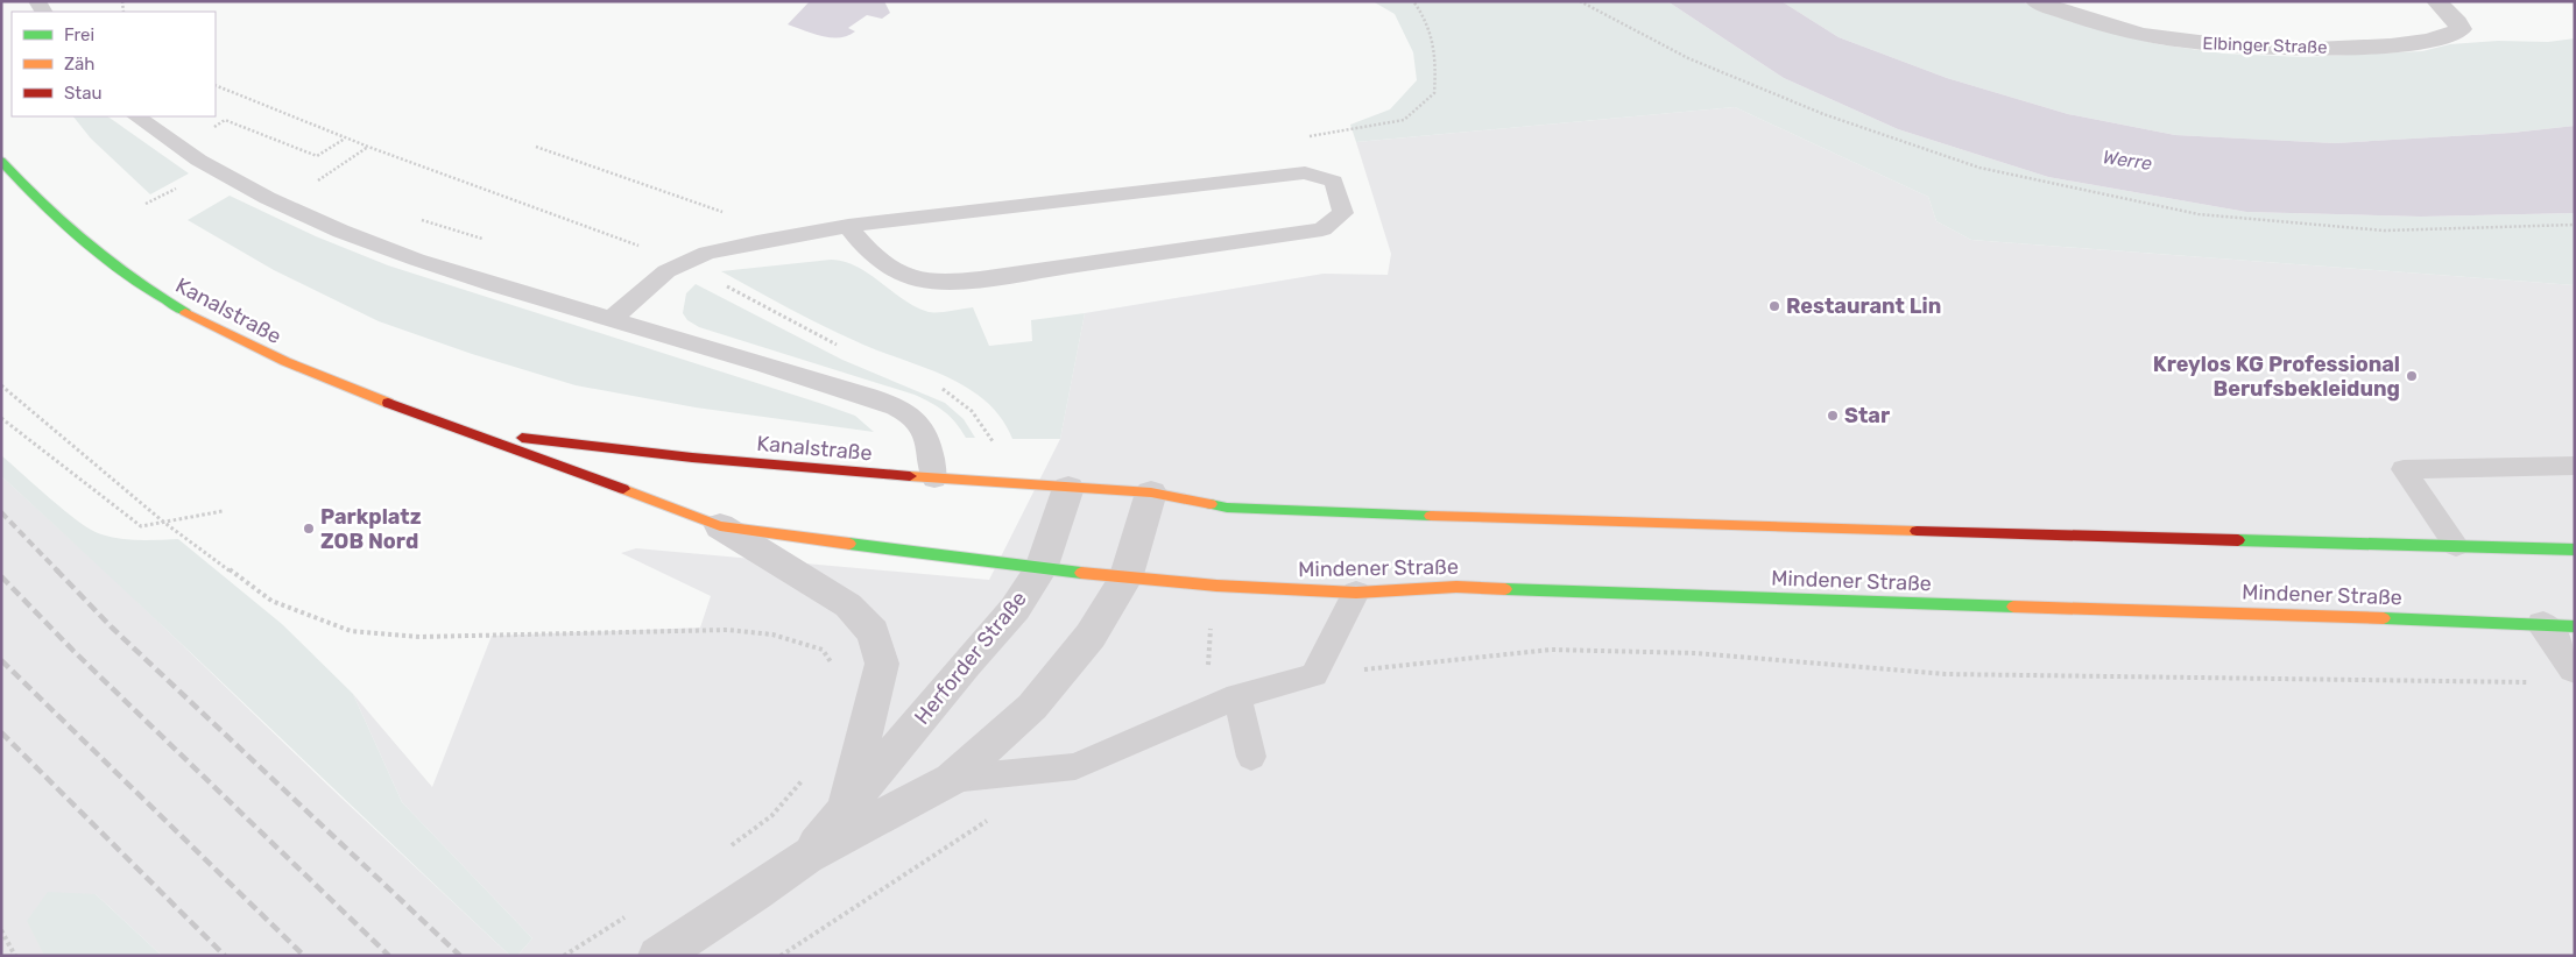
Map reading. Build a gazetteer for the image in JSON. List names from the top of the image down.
{
  "streets": {
    "main road": ["Kanalstraße", "Mindener Straße"],
    "street": ["Elbinger Straße", "Herforder Straße"]
  },
  "crossings": [
    ["Kanalstraße", "Mindener Straße"],
    ["Kanalstraße", "Herforder Straße"],
    ["Mindener Straße", "Herforder Straße"]
  ],
  "water": ["Werre"],
  "places": [
    "Restaurant Lin",
    "Kreylos KG Professional Berufsbekleidung",
    "Star",
    "Parkplatz ZOB Nord"
  ],
  "legend": ["Frei", "Zäh", "Stau"]
}
